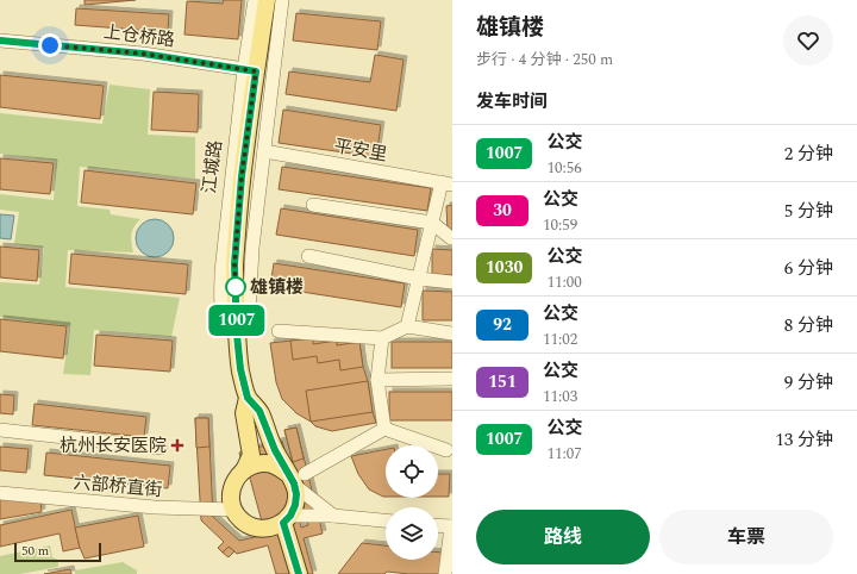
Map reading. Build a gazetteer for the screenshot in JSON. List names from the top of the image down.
{
  "streets": {
    "main road": ["江城路"],
    "street": ["上仓桥路", "平安里", "六部桥直街"]
  },
  "crossings": [
    ["上仓桥路", "江城路"],
    ["平安里", "江城路"],
    ["江城路", "六部桥直街"]
  ],
  "places": {
    "other": ["雄镇楼"],
    "health": ["杭州长安医院"]
  },
  "lines": ["bus line 1007"],
  "scale_bar": "50 m",
  "page": {
    "on_map": "1007",
    "heading": [
      ["雄镇楼", "步行 · 4 分钟 · 250 m"],
      "发车时间"
    ],
    "list": [
      {
        "mark": "1007",
        "name": "公交",
        "note": "10:56",
        "value": "2 分钟"
      },
      {
        "mark": "30",
        "name": "公交",
        "note": "10:59",
        "value": "5 分钟"
      },
      {
        "mark": "1030",
        "name": "公交",
        "note": "11:00",
        "value": "6 分钟"
      },
      {
        "mark": "92",
        "name": "公交",
        "note": "11:02",
        "value": "8 分钟"
      },
      {
        "mark": "151",
        "name": "公交",
        "note": "11:03",
        "value": "9 分钟"
      },
      {
        "mark": "1007",
        "name": "公交",
        "note": "11:07",
        "value": "13 分钟"
      }
    ],
    "buttons": ["路线", "车票"],
    "scale": "50 m"
  }
}
